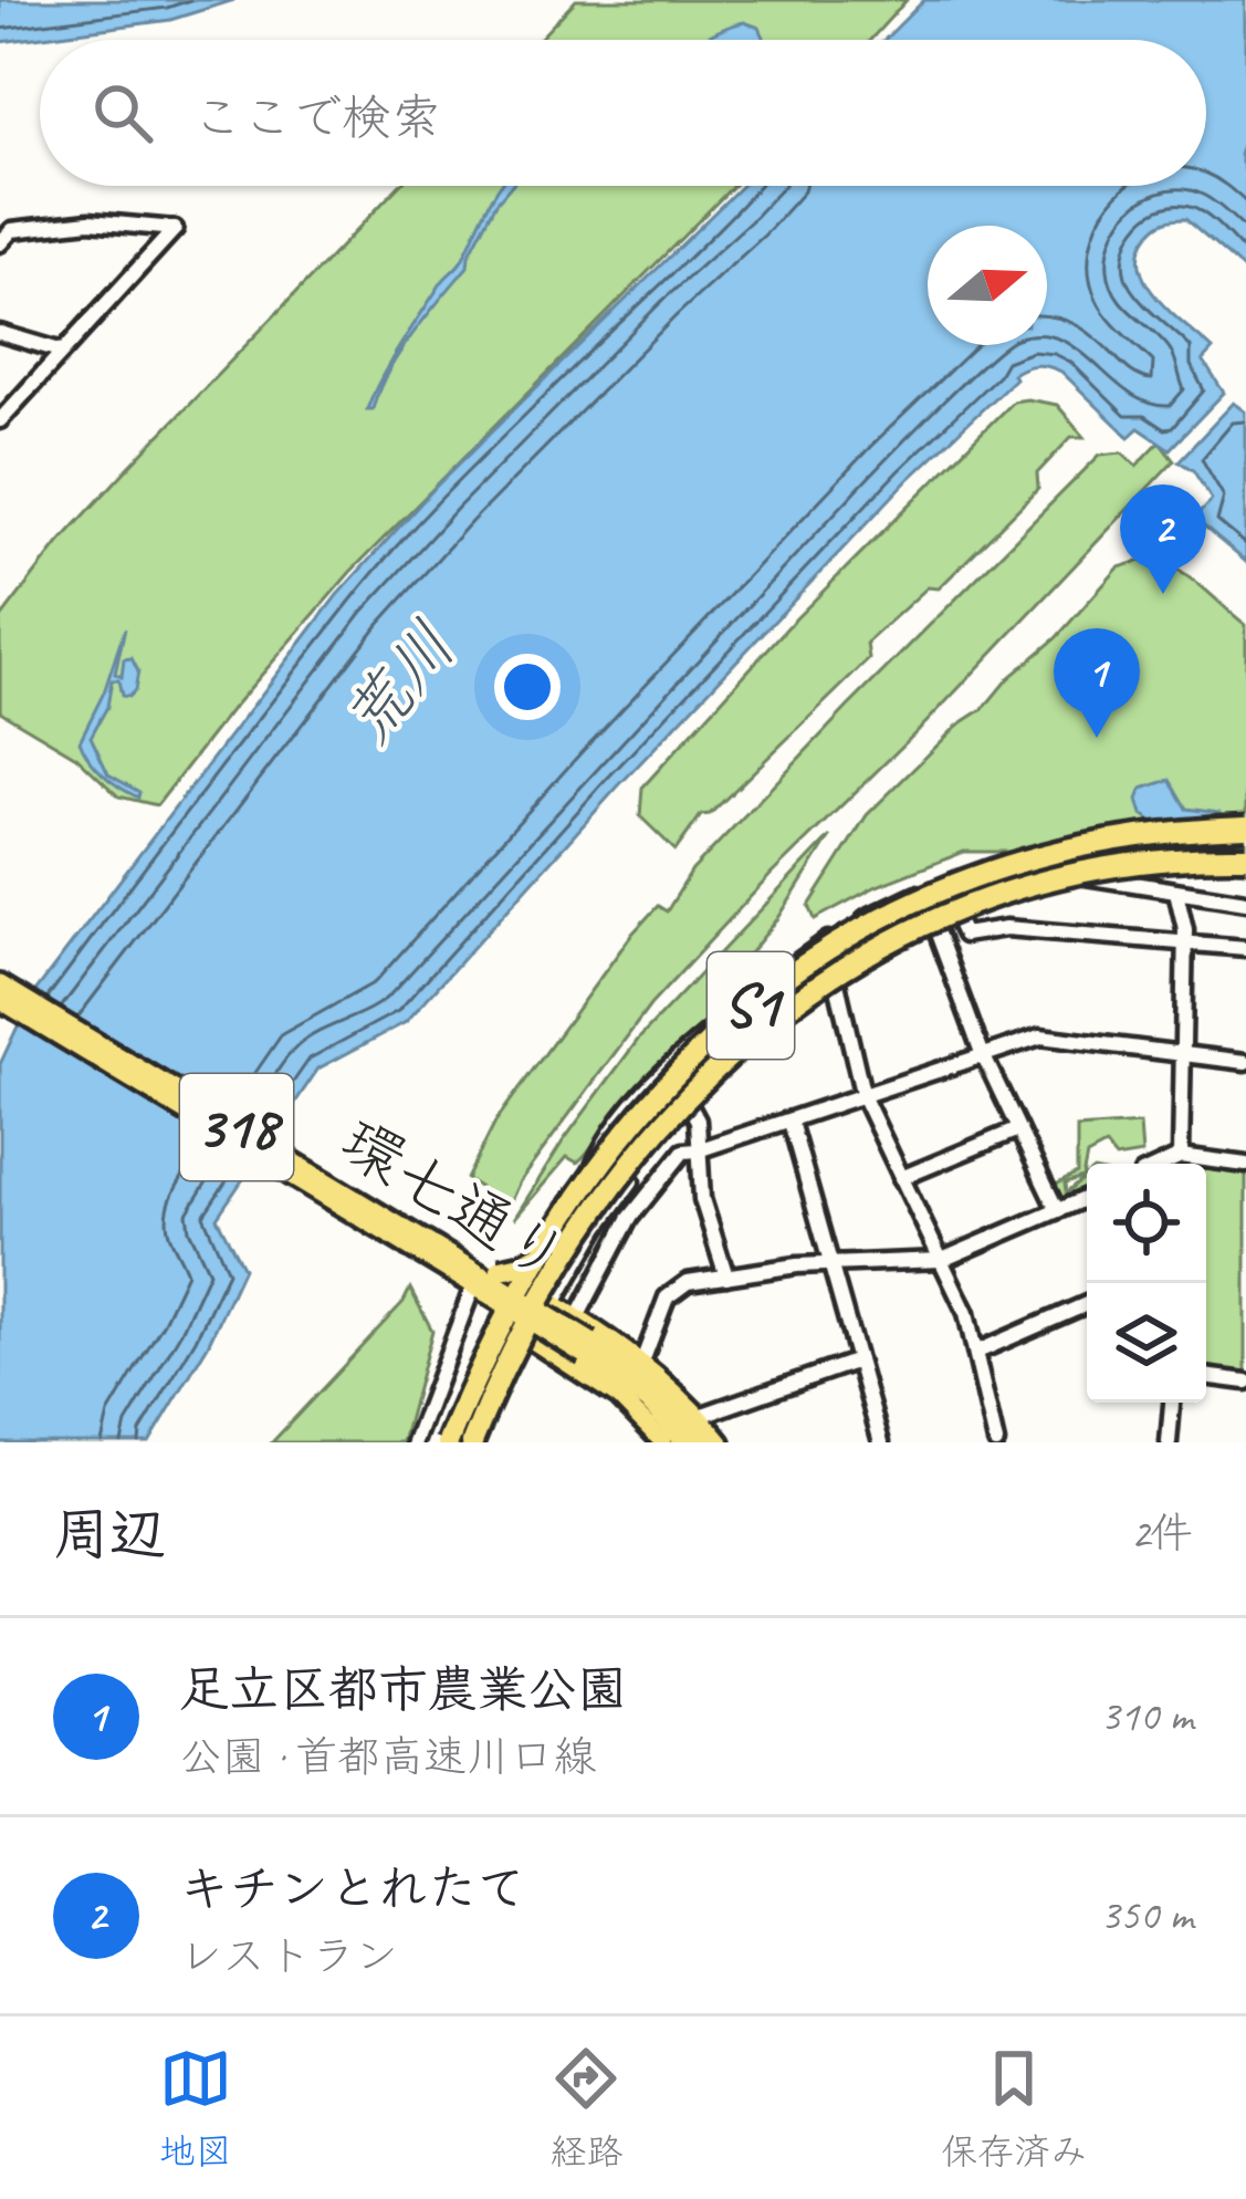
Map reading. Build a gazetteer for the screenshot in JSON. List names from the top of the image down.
{
  "streets": {
    "highway": ["S1"],
    "main road": ["318", "環七通り"]
  },
  "water": ["荒川"],
  "north": "right",
  "page": {
    "search": "ここで検索",
    "pins": ["2", "1"],
    "heading": ["周辺", "2件"],
    "list": [
      {
        "mark": "1",
        "name": "足立区都市農業公園",
        "note": "公園 · 首都高速川口線",
        "value": "310 m"
      },
      {
        "mark": "2",
        "name": "キチンとれたて",
        "note": "レストラン",
        "value": "350 m"
      }
    ],
    "nav": ["地図", "経路", "保存済み"]
  }
}
